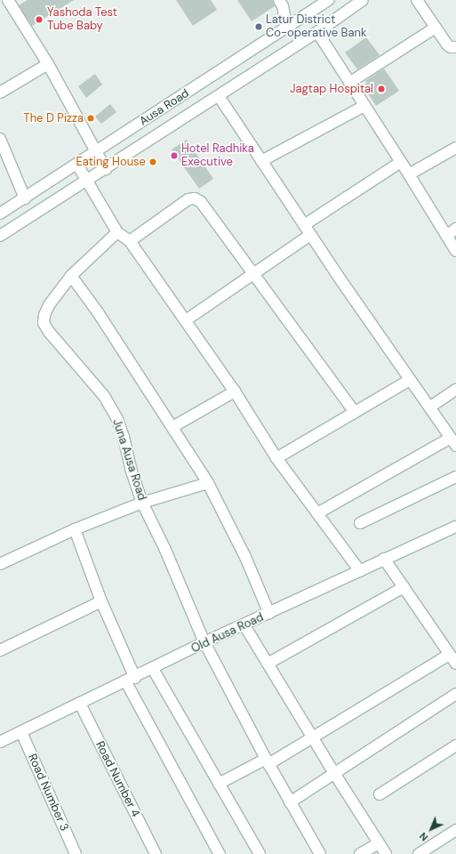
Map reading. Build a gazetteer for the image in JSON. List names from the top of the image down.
{
  "streets": {
    "street": [
      "Ausa Road",
      "Juna Ausa Road",
      "Old Ausa Road",
      "Road Number 4",
      "Road Number 3"
    ]
  },
  "crossings": [
    ["Juna Ausa Road", "Old Ausa Road"],
    ["Old Ausa Road", "Road Number 4"],
    ["Old Ausa Road", "Road Number 3"]
  ],
  "places": [
    "Yashoda Test Tube Baby",
    "Latur District Co-operative Bank",
    "Jagtap Hospital",
    "The D Pizza",
    "Hotel Radhika Executive",
    "Eating House"
  ],
  "north": "bottom left"
}
